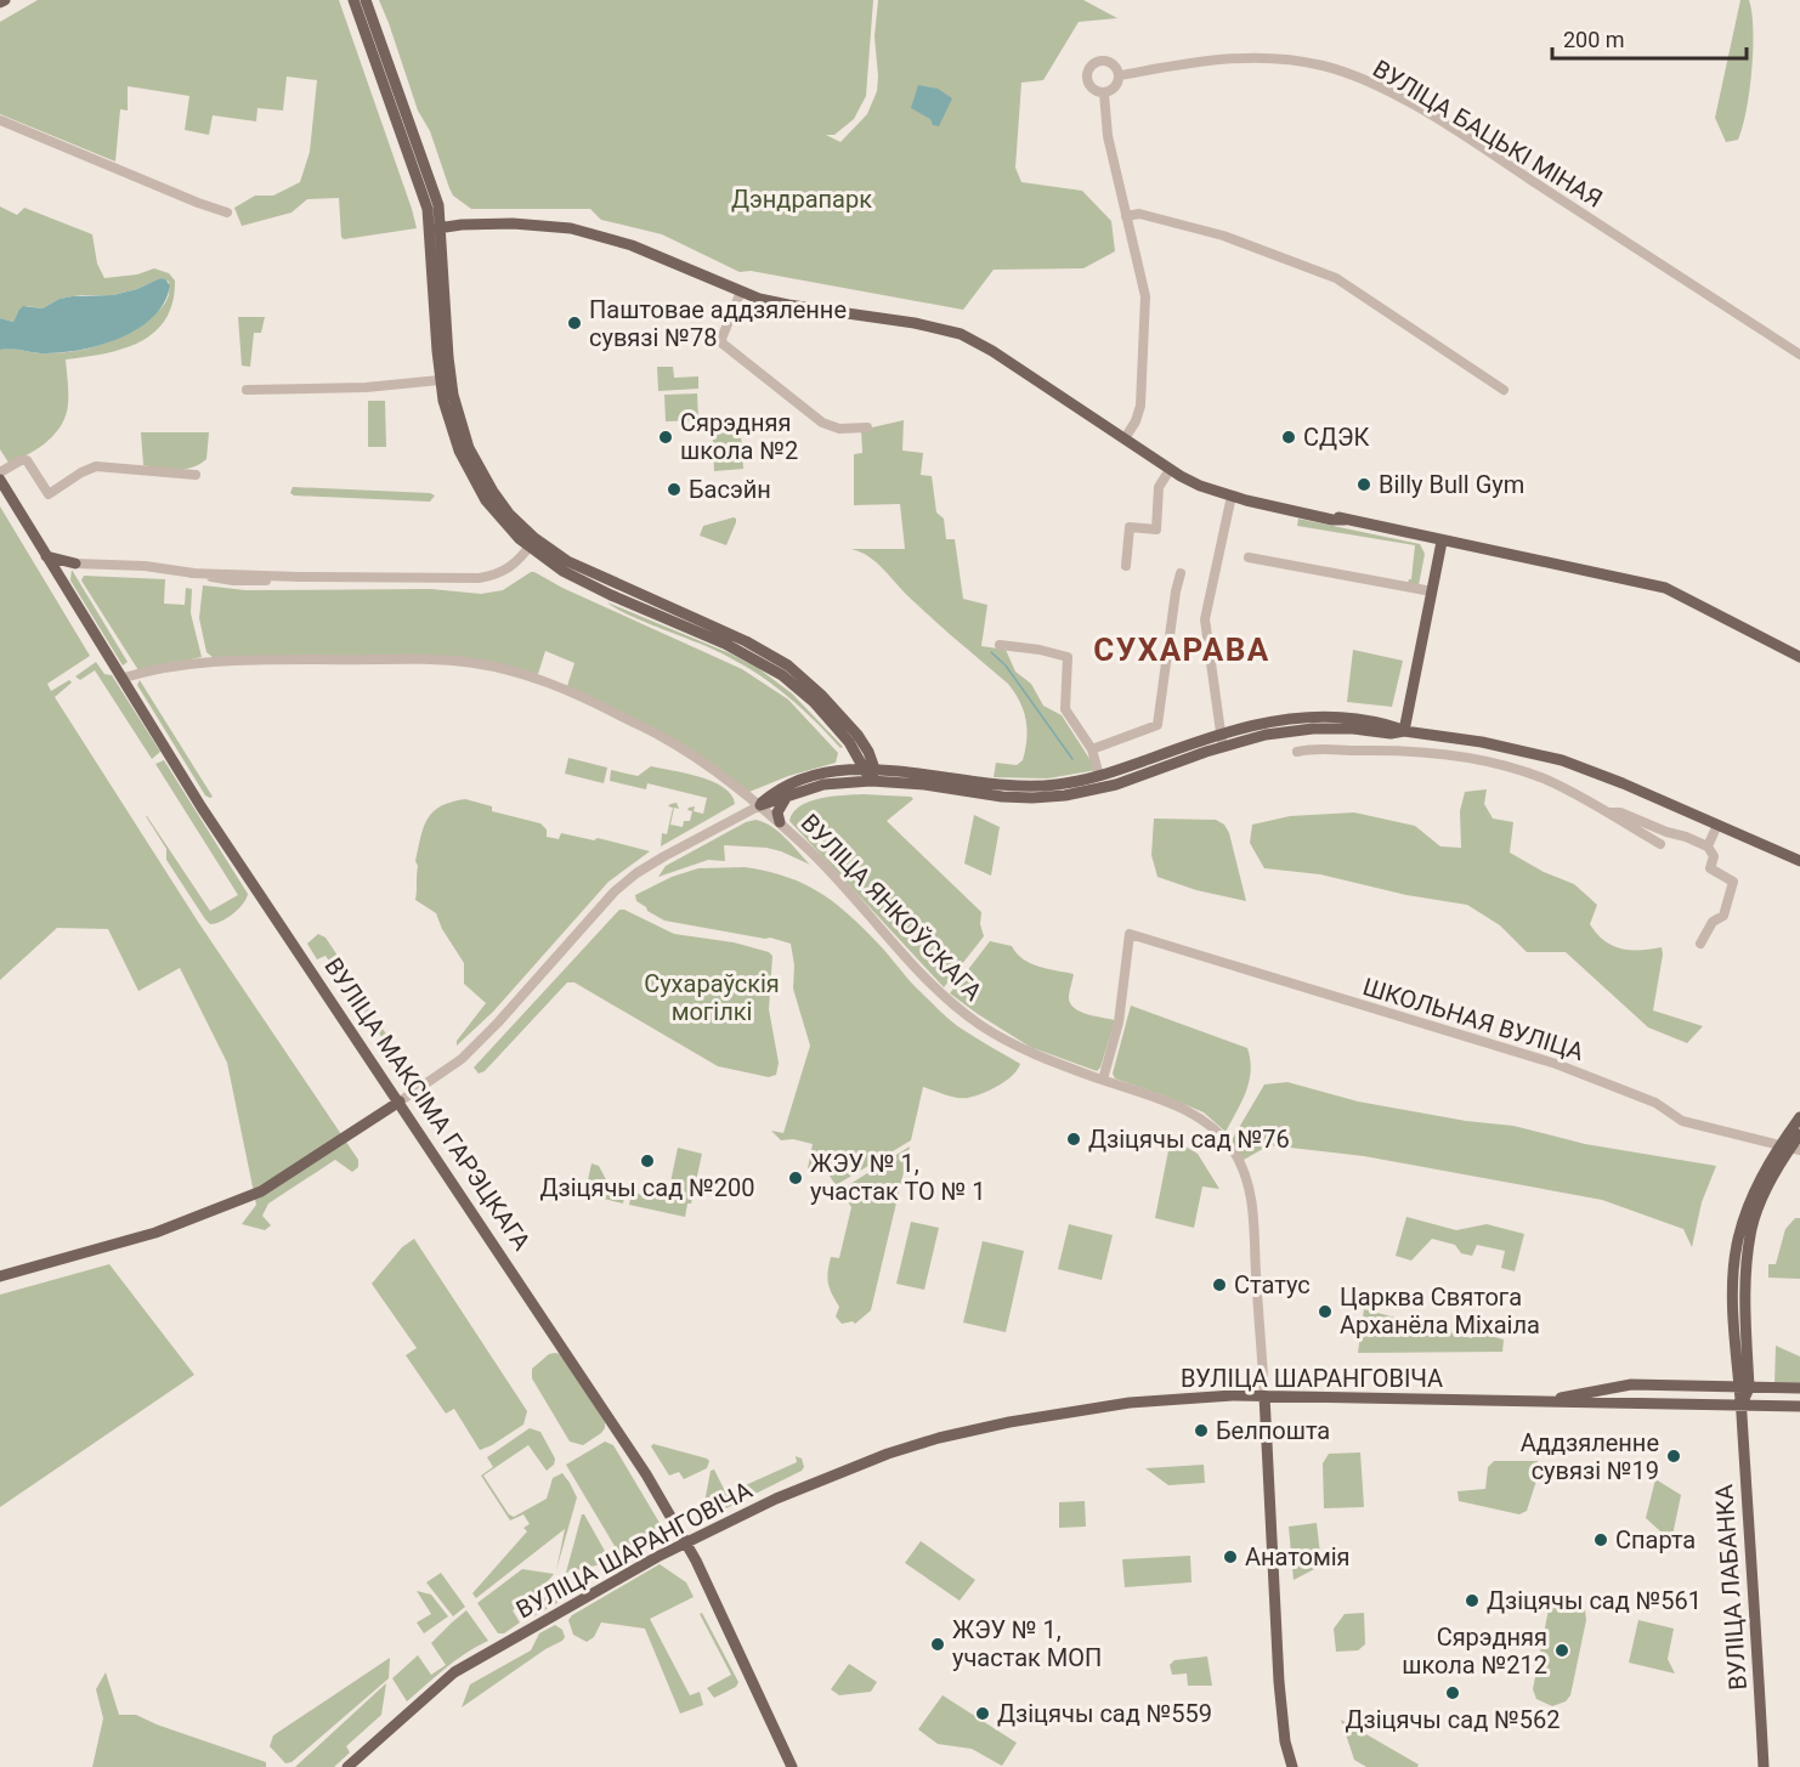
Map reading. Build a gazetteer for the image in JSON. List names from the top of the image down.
{
  "streets": {
    "main road": ["ВУЛІЦА МАКСІМА ГАРЭЦКАГА", "ВУЛІЦА ШАРАНГОВІЧА", "ВУЛІЦА ЛАБАНКА"],
    "street": ["ВУЛІЦА БАЦЬКІ МІНАЯ", "ВУЛІЦА ЯНКОЎСКАГА", "ШКОЛЬНАЯ ВУЛІЦА"]
  },
  "crossings": [
    ["ВУЛІЦА ЯНКОЎСКАГА", "ШКОЛЬНАЯ ВУЛІЦА"],
    ["ВУЛІЦА ЯНКОЎСКАГА", "ВУЛІЦА МАКСІМА ГАРЭЦКАГА"],
    ["ВУЛІЦА ЯНКОЎСКАГА", "ВУЛІЦА ШАРАНГОВІЧА"],
    ["ШКОЛЬНАЯ ВУЛІЦА", "ВУЛІЦА ЛАБАНКА"],
    ["ВУЛІЦА МАКСІМА ГАРЭЦКАГА", "ВУЛІЦА ШАРАНГОВІЧА"],
    ["ВУЛІЦА ШАРАНГОВІЧА", "ВУЛІЦА ЛАБАНКА"]
  ],
  "districts": ["СУХАРАВА"],
  "parks": ["Дэндрапарк", "Сухараўскія могілкі"],
  "places": [
    "Паштовае аддзяленне сувязі №78",
    "Сярэдняя школа №2",
    "СДЭК",
    "Billy Bull Gym",
    "Басэйн",
    "Дзіцячы сад №76",
    "Дзіцячы сад №200",
    "ЖЭУ № 1, участак ТО № 1",
    "Статус",
    "Царква Святога Арханёла Міхаіла",
    "Белпошта",
    "Аддзяленне сувязі №19",
    "Спарта",
    "Анатомія",
    "Дзіцячы сад №561",
    "ЖЭУ № 1, участак МОП",
    "Сярэдняя школа №212",
    "Дзіцячы сад №562",
    "Дзіцячы сад №559"
  ],
  "scale_bar": "200 m"
}
